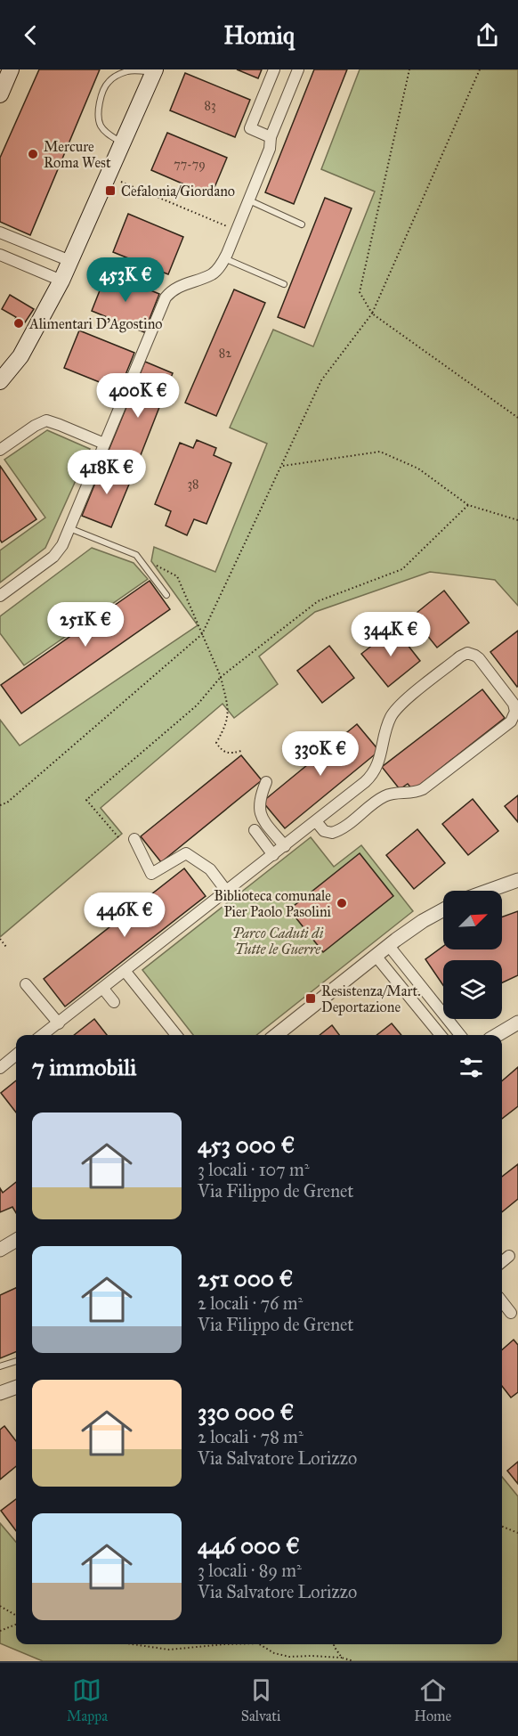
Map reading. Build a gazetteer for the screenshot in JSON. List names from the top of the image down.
{
  "parks": ["Parco Caduti di Tutte le Guerre"],
  "places": {
    "other": ["Mercure Roma West", "Alimentari D'Agostino", "Biblioteca comunale Pier Paolo Pasolini"],
    "transit": ["Cefalonia/Giordano", "Resistenza/Mart. Deportazione"]
  },
  "house_numbers": [
    "83",
    "77-79",
    "82",
    "38"
  ],
  "north": "top right",
  "page": {
    "header": "Homiq",
    "price": [
      "453K €",
      "400K €",
      "418K €",
      "251K €",
      "344K €",
      "330K €",
      "446K €"
    ],
    "heading": "7 immobili",
    "list": [
      {
        "name": "453 000 €",
        "note": "3 locali · 107 m² · Via Filippo de Grenet"
      },
      {
        "name": "251 000 €",
        "note": "2 locali · 76 m² · Via Filippo de Grenet"
      },
      {
        "name": "330 000 €",
        "note": "2 locali · 78 m² · Via Salvatore Lorizzo"
      },
      {
        "name": "446 000 €",
        "note": "3 locali · 89 m² · Via Salvatore Lorizzo"
      }
    ],
    "tabs": ["Mappa", "Salvati", "Home"]
  }
}
